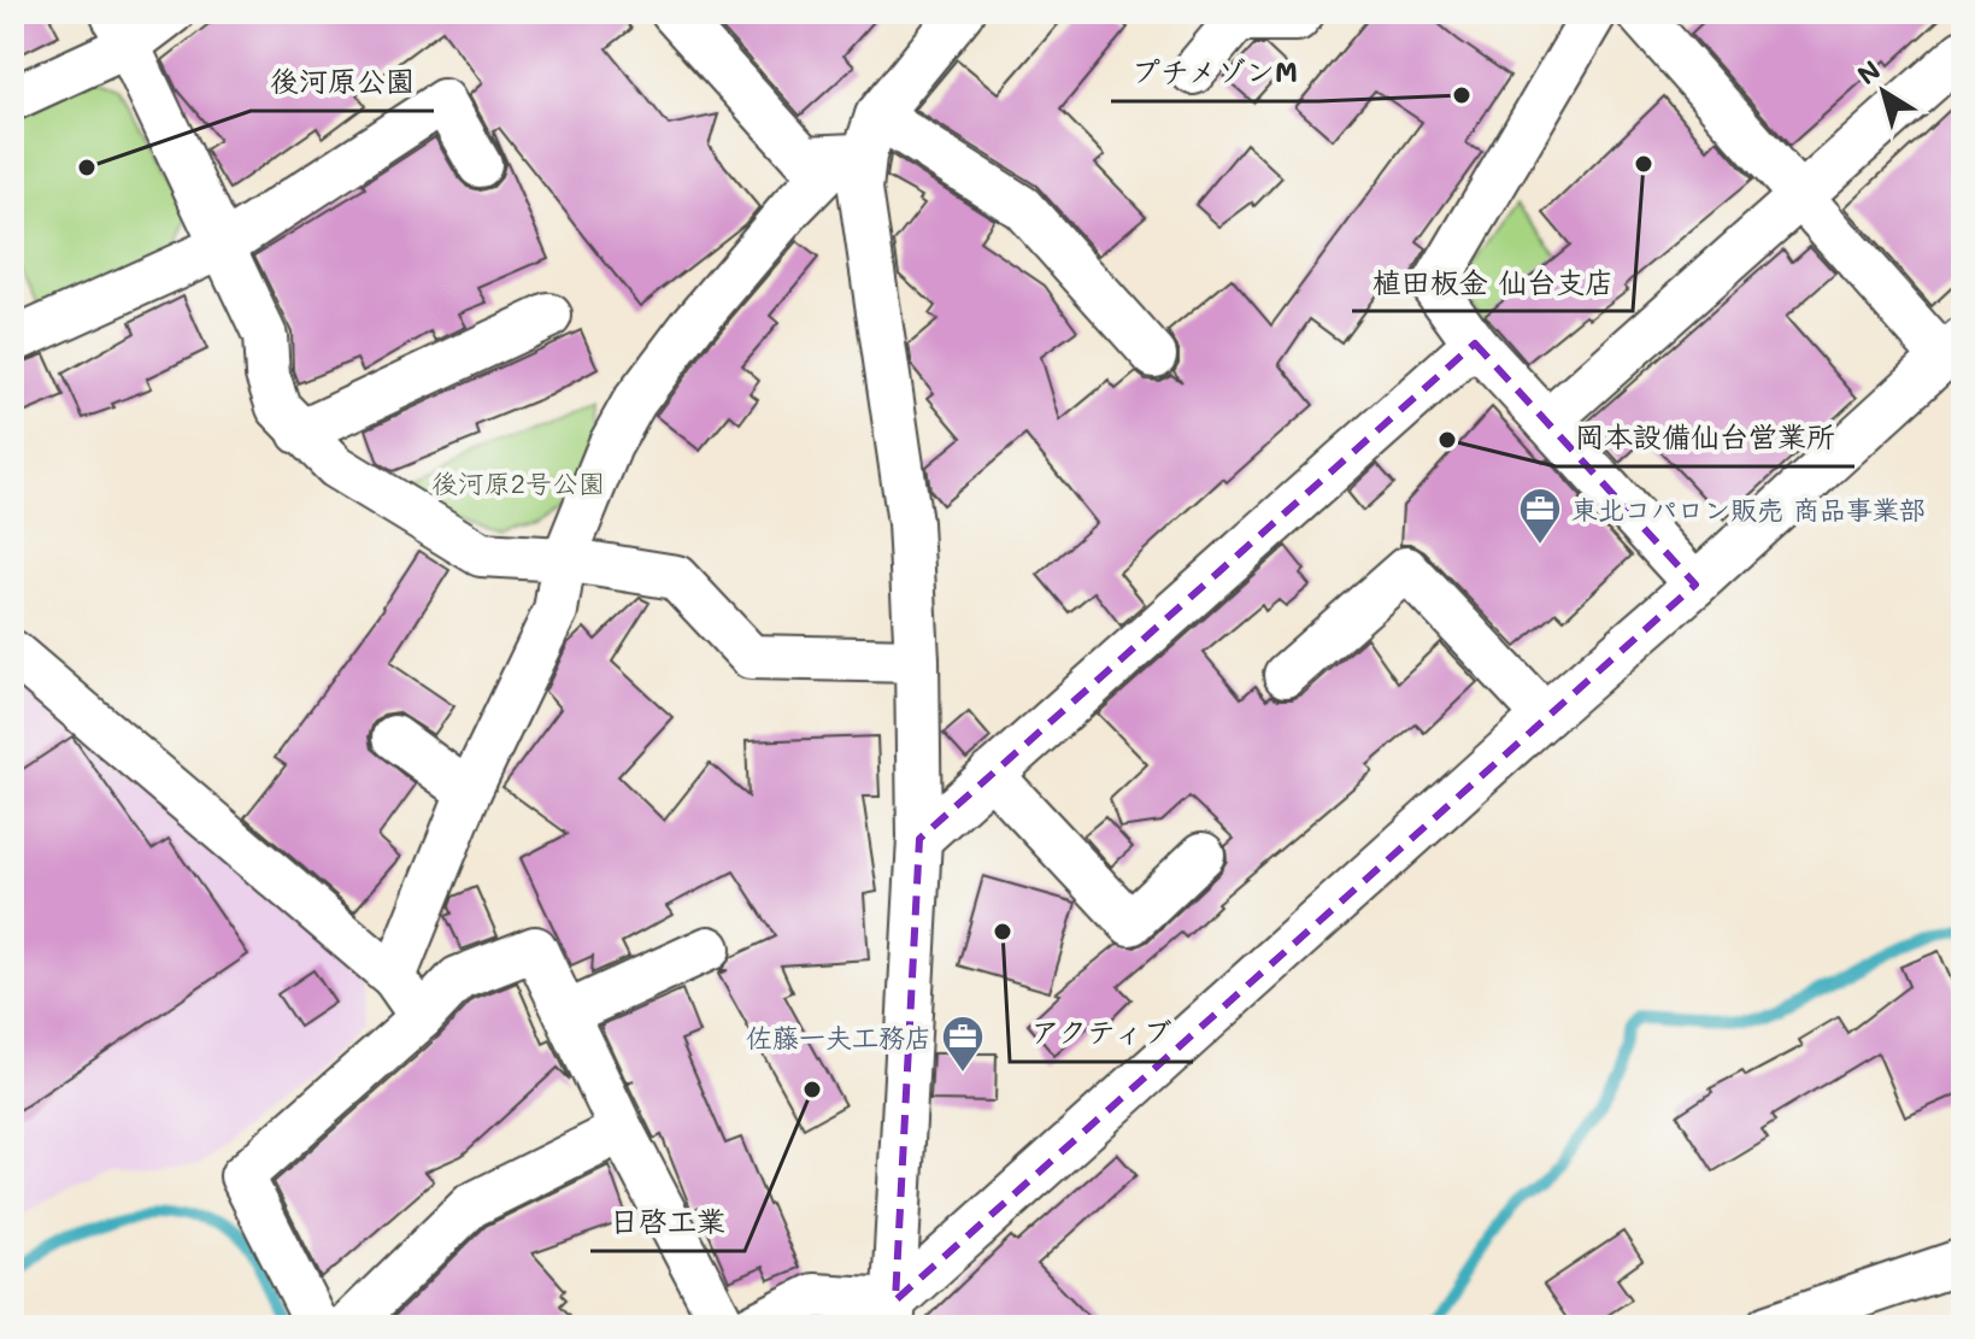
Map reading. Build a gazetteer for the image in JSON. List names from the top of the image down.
{
  "parks": ["後河原2号公園"],
  "places": {
    "other": [
      "プチメゾンM",
      "植田板金 仙台支店",
      "後河原公園",
      "岡本設備仙台営業所",
      "アクティブ",
      "日啓工業"
    ],
    "office": ["東北コパロン販売 商品事業部", "佐藤一夫工務店"]
  },
  "north": "top left"
}
